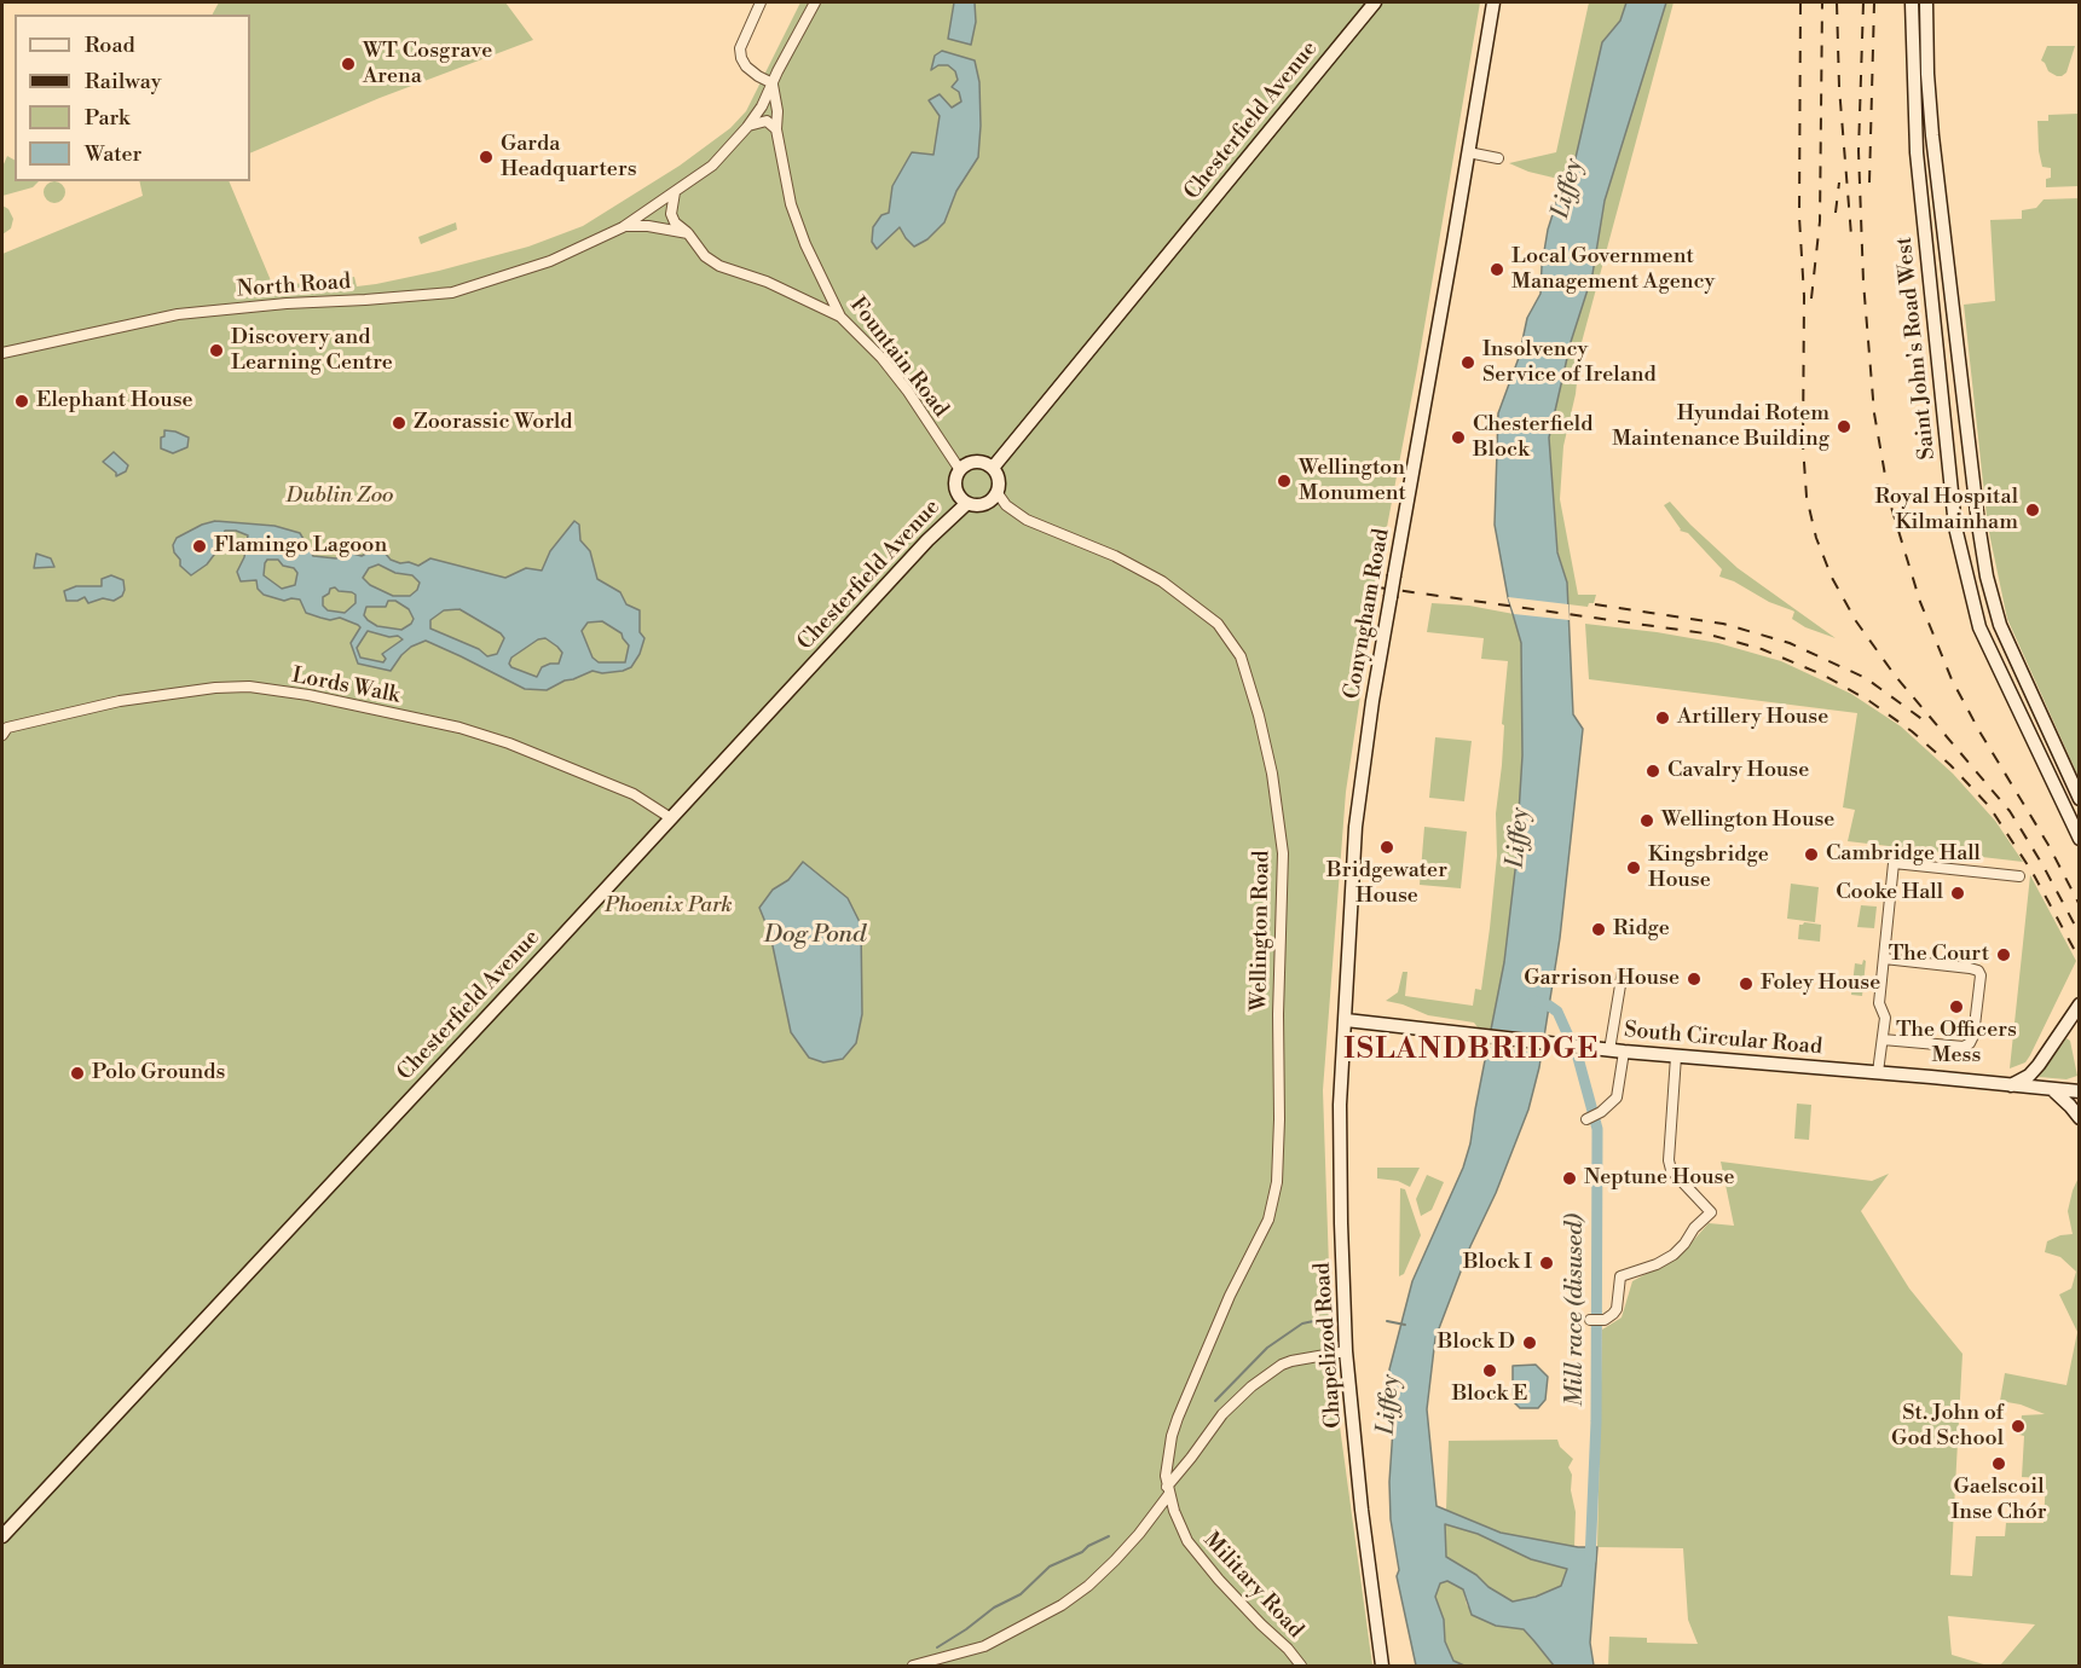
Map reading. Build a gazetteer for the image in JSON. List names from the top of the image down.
{
  "streets": {
    "main road": [
      "Chesterfield Avenue",
      "Saint John's Road West",
      "Conyngham Road",
      "South Circular Road",
      "Chapelizod Road"
    ],
    "street": [
      "North Road",
      "Fountain Road",
      "Lords Walk",
      "Wellington Road",
      "Military Road"
    ]
  },
  "crossings": [
    ["Chesterfield Avenue", "Fountain Road"],
    ["Chesterfield Avenue", "Lords Walk"],
    ["Chesterfield Avenue", "Wellington Road"],
    ["Fountain Road", "Wellington Road"],
    ["Conyngham Road", "South Circular Road"],
    ["Conyngham Road", "Chapelizod Road"],
    ["Wellington Road", "Military Road"],
    ["South Circular Road", "Chapelizod Road"]
  ],
  "districts": ["ISLANDBRIDGE"],
  "water": ["Liffey", "Dog Pond", "Mill race (disused)"],
  "parks": ["Dublin Zoo", "Phoenix Park"],
  "places": [
    "WT Cosgrave Arena",
    "Garda Headquarters",
    "Local Government Management Agency",
    "Discovery and Learning Centre",
    "Insolvency Service of Ireland",
    "Elephant House",
    "Zoorassic World",
    "Hyundai Rotem Maintenance Building",
    "Chesterfield Block",
    "Wellington Monument",
    "Royal Hospital Kilmainham",
    "Flamingo Lagoon",
    "Artillery House",
    "Cavalry House",
    "Wellington House",
    "Bridgewater House",
    "Cambridge Hall",
    "Kingsbridge House",
    "Cooke Hall",
    "Ridge",
    "The Court",
    "Garrison House",
    "Foley House",
    "The Officers Mess",
    "Polo Grounds",
    "Neptune House",
    "Block I",
    "Block D",
    "Block E",
    "St. John of God School",
    "Gaelscoil Inse Chór"
  ],
  "legend": [
    "Road",
    "Railway",
    "Park",
    "Water"
  ]
}
